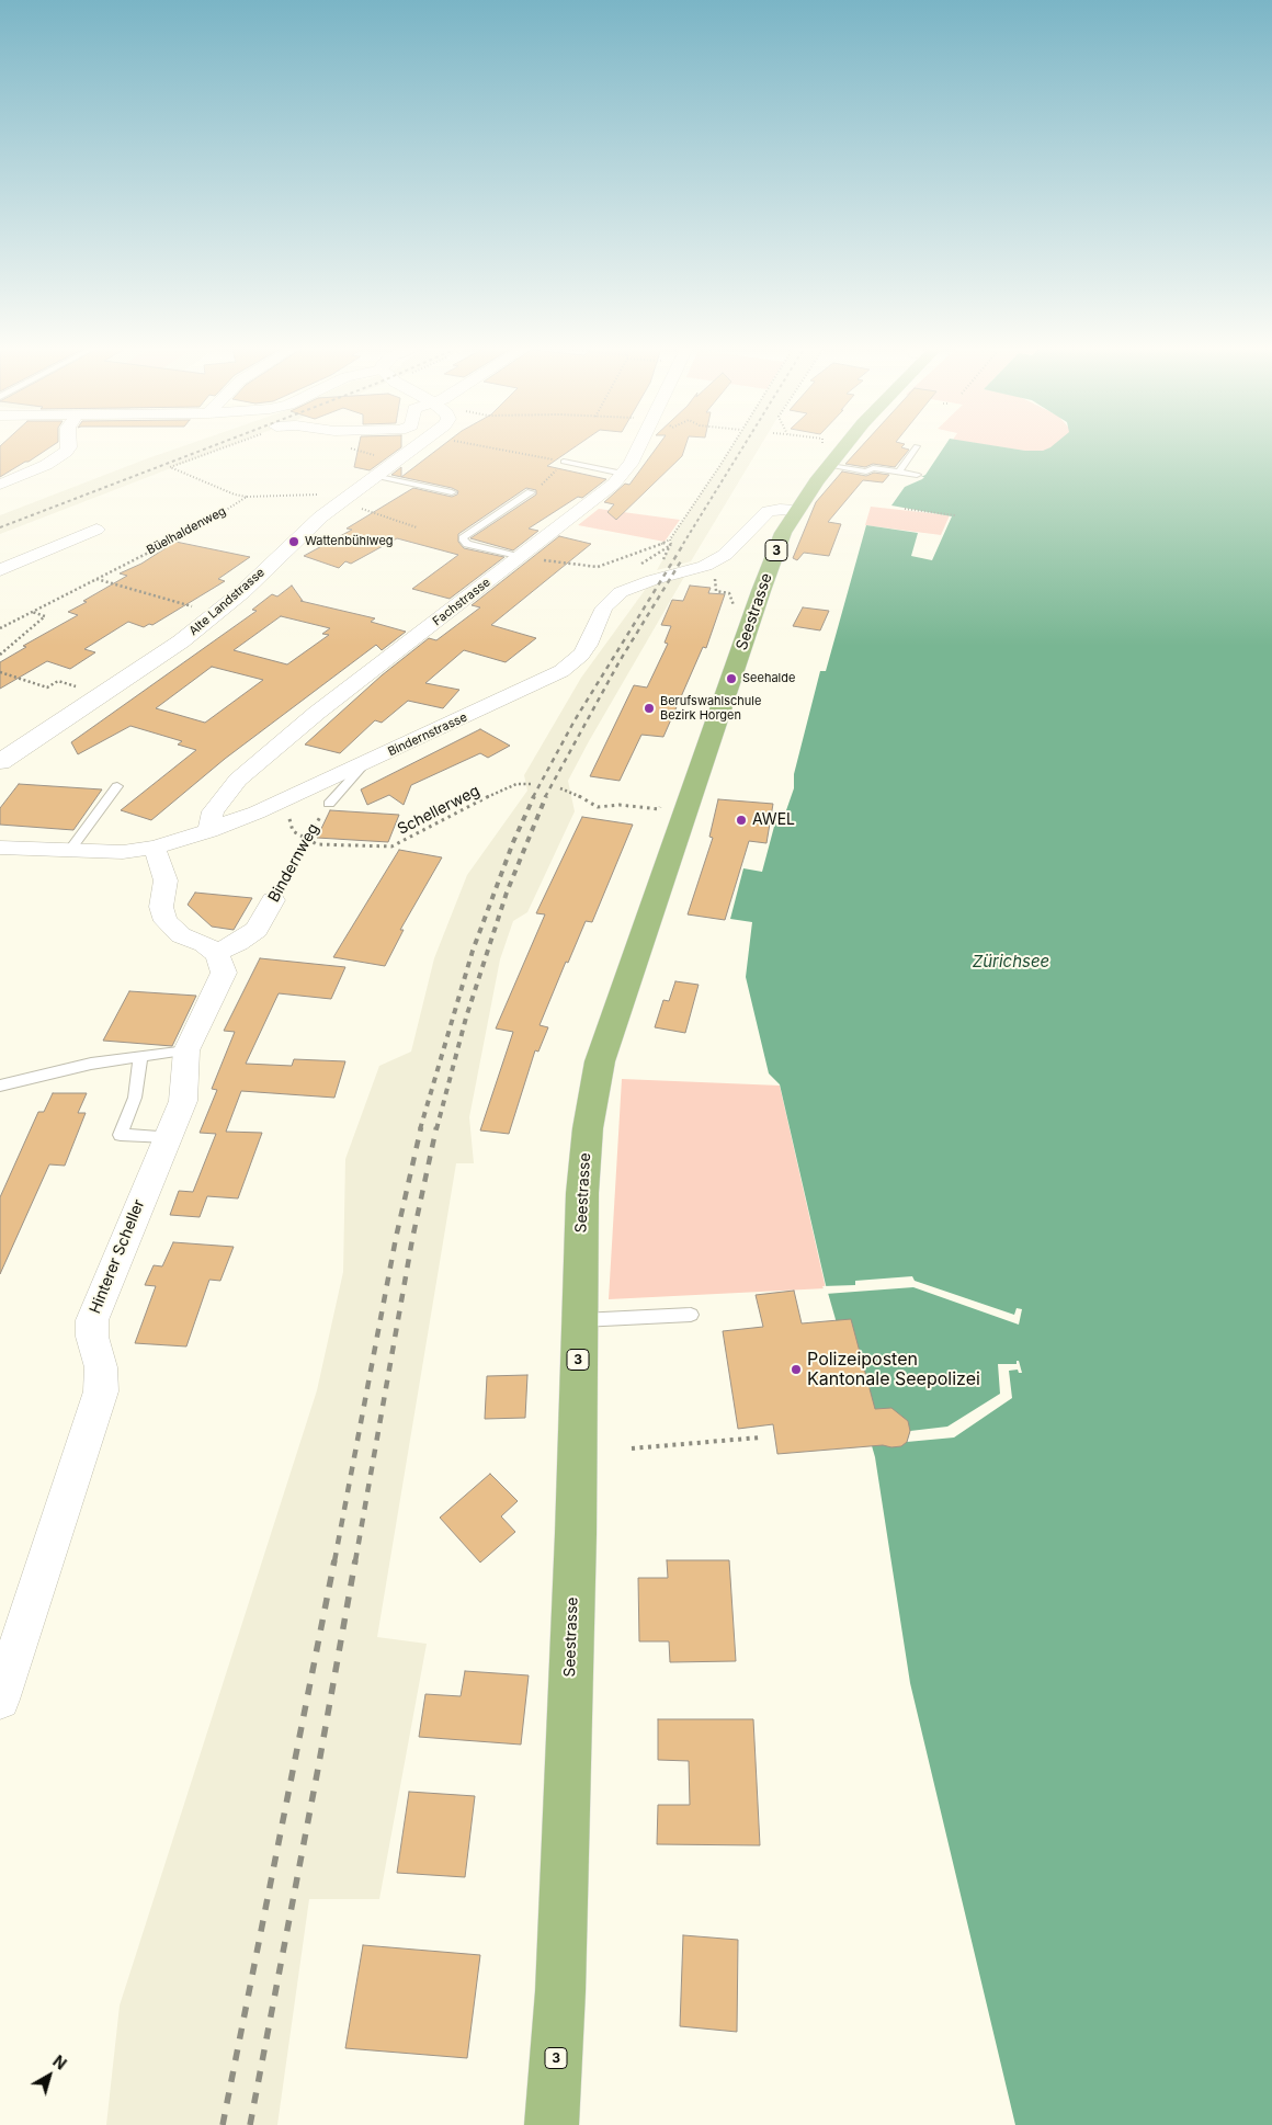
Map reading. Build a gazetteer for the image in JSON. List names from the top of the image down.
{
  "streets": {
    "main road": ["3", "Alte Landstrasse", "Seestrasse"],
    "street": [
      "Fachstrasse",
      "Bindernstrasse",
      "Bindernweg",
      "Hinterer Scheller"
    ],
    "path": ["Büelhaldenweg", "Schellerweg"]
  },
  "crossings": [
    ["Fachstrasse", "Bindernstrasse"],
    ["Seestrasse", "Bindernstrasse"],
    ["Schellerweg", "Bindernweg"],
    ["Bindernweg", "Hinterer Scheller"]
  ],
  "water": ["Zürichsee"],
  "places": [
    "Wattenbühlweg",
    "Seehalde",
    "Berufswahlschule Bezirk Horgen",
    "AWEL",
    "Polizeiposten Kantonale Seepolizei"
  ],
  "north": "top right"
}
